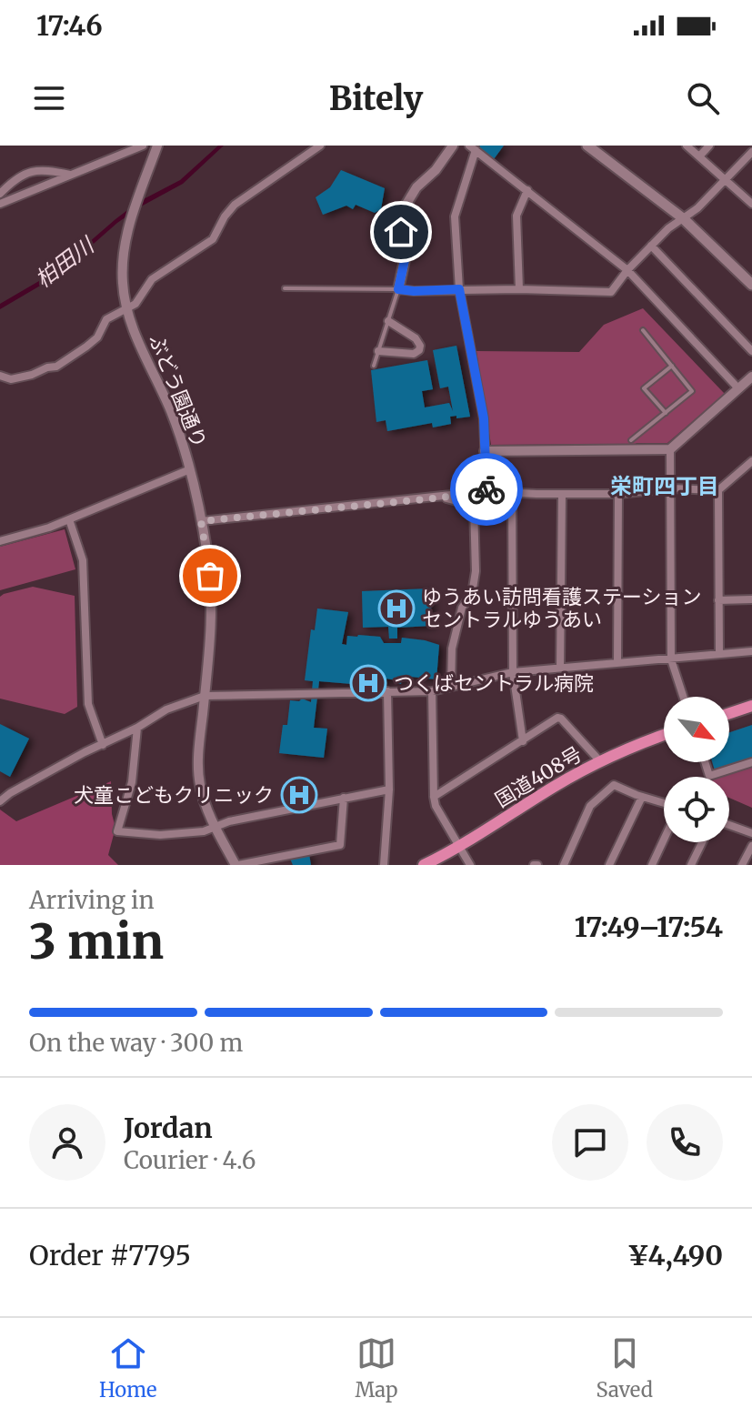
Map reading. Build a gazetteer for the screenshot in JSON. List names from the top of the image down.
{
  "streets": {
    "highway": ["国道408号"],
    "street": ["ぶどう園通り"]
  },
  "districts": ["栄町四丁目"],
  "water": ["柏田川"],
  "places": {
    "hospital": ["ゆうあい訪問看護ステーション セントラルゆうあい", "つくばセントラル病院", "犬童こどもクリニック"]
  },
  "north": "bottom right",
  "page": {
    "status": "17:46",
    "header": "Bitely",
    "heading": ["3 min", "Arriving in", "17:49–17:54"],
    "panel": [
      "Jordan",
      "Courier · 4.6",
      "Order #7795",
      "¥4,490"
    ],
    "bar": "On the way · 300 m",
    "tabs": ["Home", "Map", "Saved"]
  }
}
